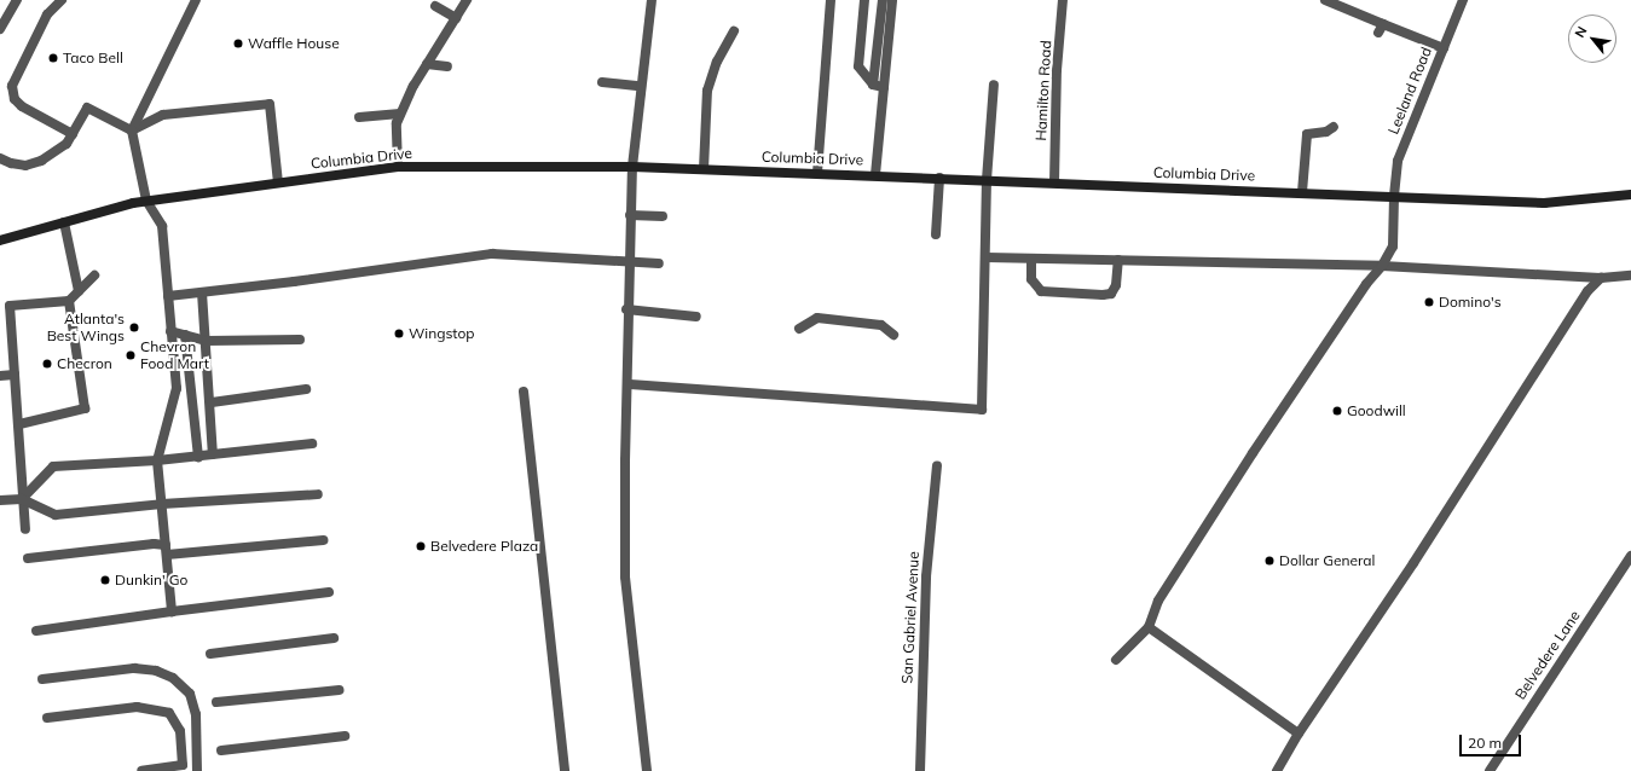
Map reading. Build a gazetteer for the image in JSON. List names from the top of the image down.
{
  "streets": {
    "main road": ["Columbia Drive"],
    "street": [
      "Hamilton Road",
      "Leeland Road",
      "San Gabriel Avenue",
      "Belvedere Lane"
    ]
  },
  "crossings": [
    ["Hamilton Road", "Columbia Drive"],
    ["Leeland Road", "Columbia Drive"]
  ],
  "places": [
    "Waffle House",
    "Taco Bell",
    "Domino's",
    "Atlanta's Best Wings",
    "Wingstop",
    "Chevron Food Mart",
    "Checron",
    "Goodwill",
    "Belvedere Plaza",
    "Dollar General",
    "Dunkin' Go"
  ],
  "scale_bar": "20 m",
  "north": "top left"
}
